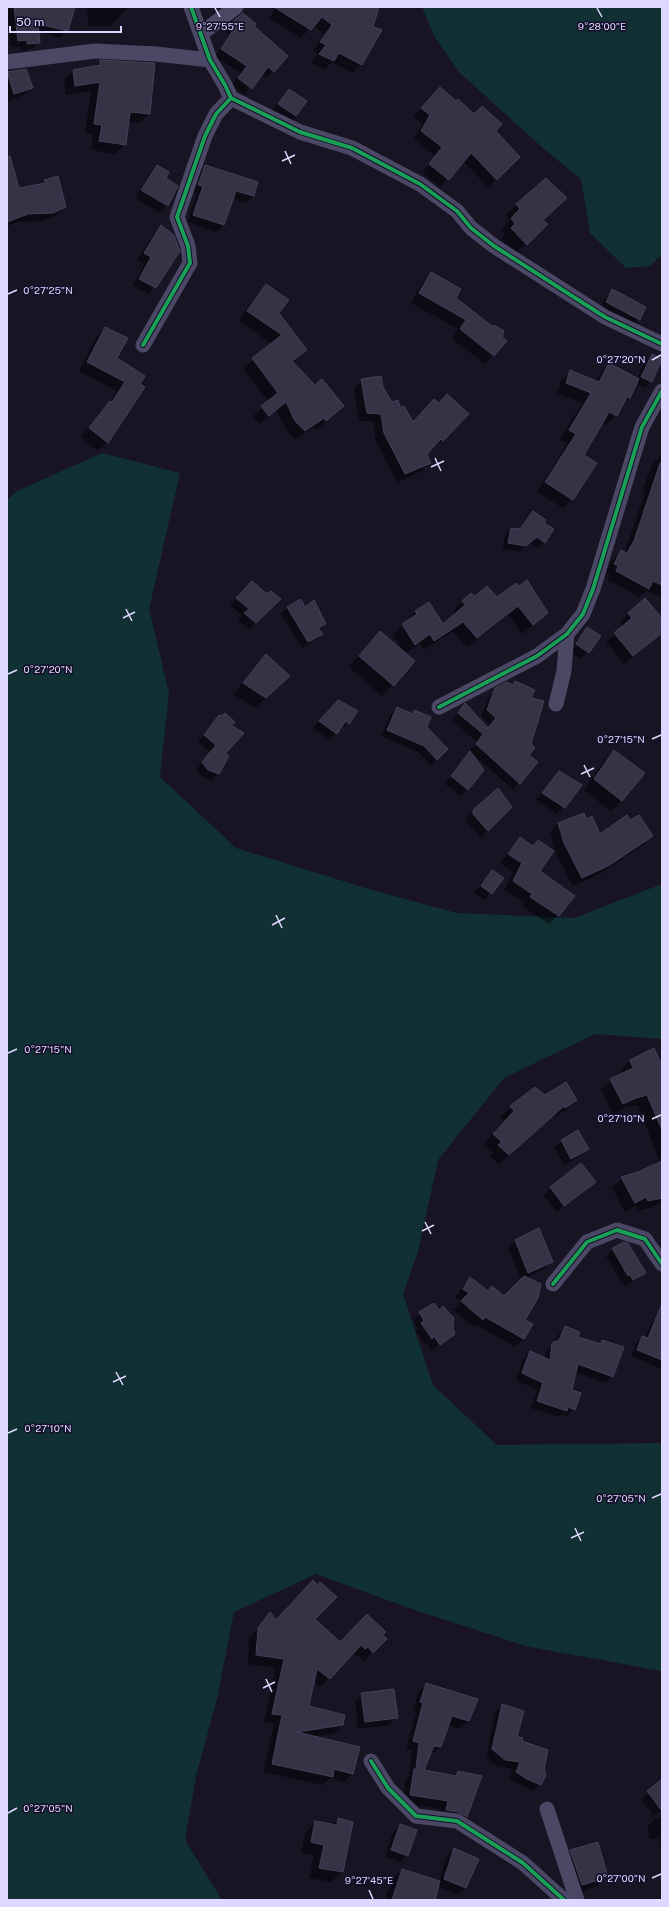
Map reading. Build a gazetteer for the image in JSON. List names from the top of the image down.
{
  "scale_bar": "50 m",
  "coordinates": [
    "9°28'00\"E",
    "9°27'55\"E",
    "0°27'25\"N",
    "0°27'20\"N",
    "0°27'15\"N",
    "0°27'10\"N",
    "0°27'05\"N",
    "0°27'00\"N",
    "9°27'45\"E"
  ]
}
